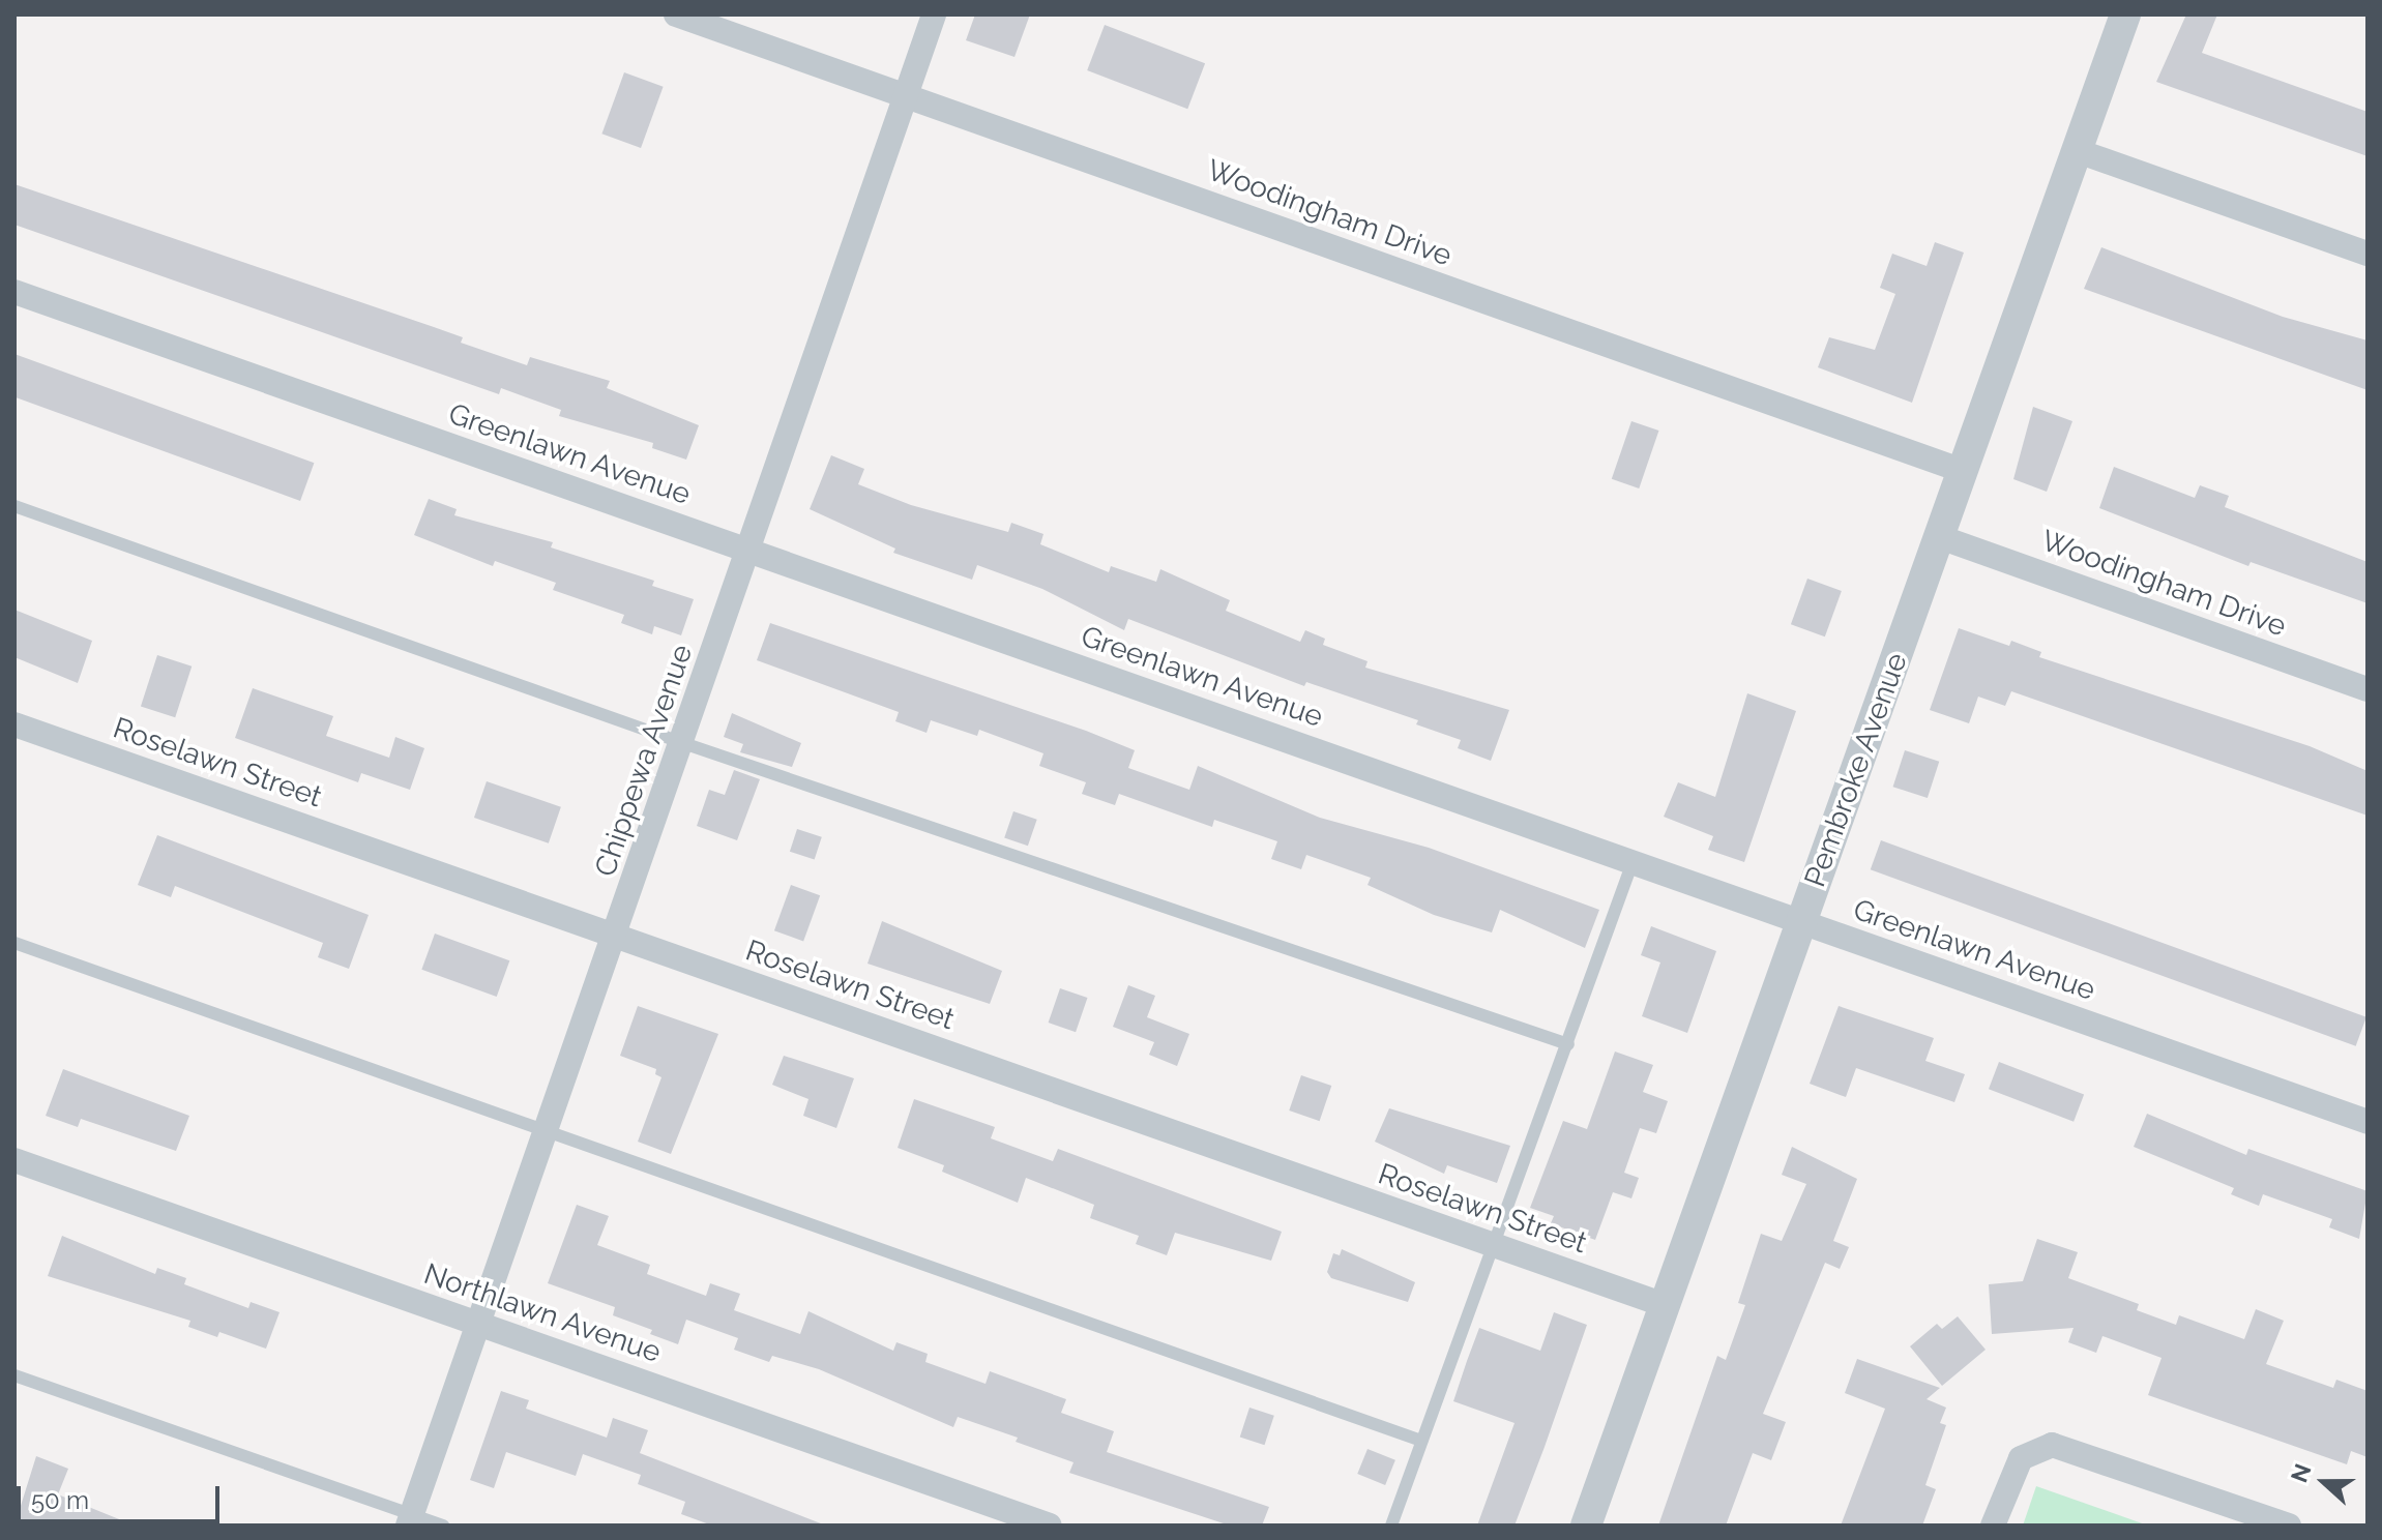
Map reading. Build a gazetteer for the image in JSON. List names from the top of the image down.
{
  "streets": {
    "street": [
      "Woodingham Drive",
      "Greenlawn Avenue",
      "Chippewa Avenue",
      "Roselawn Street",
      "Pembroke Avenue",
      "Northlawn Avenue"
    ]
  },
  "crossings": [
    ["Woodingham Drive", "Chippewa Avenue"],
    ["Woodingham Drive", "Pembroke Avenue"],
    ["Greenlawn Avenue", "Chippewa Avenue"],
    ["Greenlawn Avenue", "Pembroke Avenue"],
    ["Chippewa Avenue", "Roselawn Street"],
    ["Chippewa Avenue", "Northlawn Avenue"],
    ["Roselawn Street", "Pembroke Avenue"]
  ],
  "scale_bar": "50 m",
  "north": "left"
}
